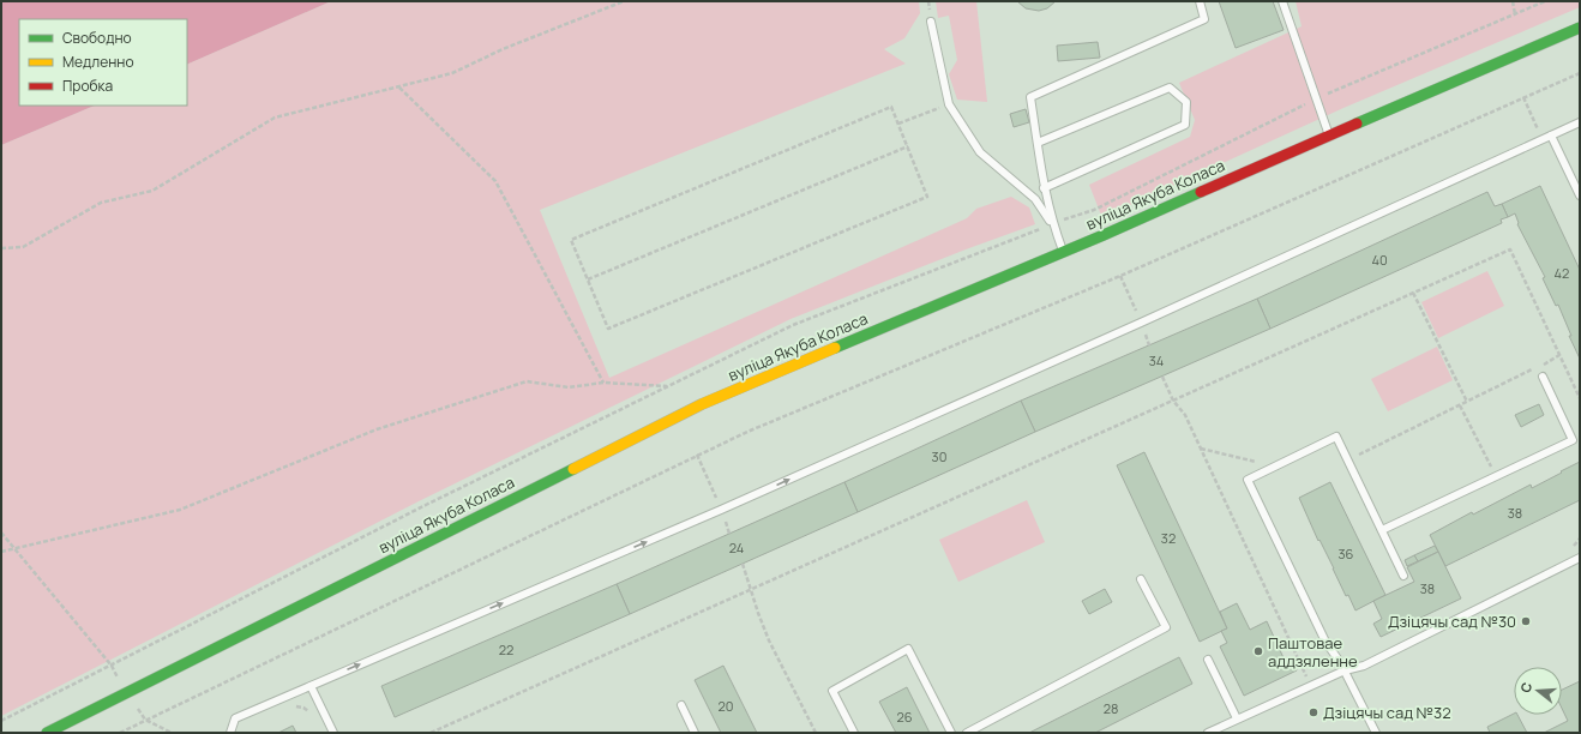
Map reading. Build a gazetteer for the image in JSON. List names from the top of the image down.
{
  "streets": {
    "street": ["вуліца Якуба Коласа"]
  },
  "places": ["Дзіцячы сад №30", "Паштовае аддзяленне", "Дзіцячы сад №32"],
  "house_numbers": [
    "40",
    "42",
    "34",
    "30",
    "38",
    "32",
    "24",
    "36",
    "38",
    "22",
    "20",
    "28",
    "26"
  ],
  "legend": ["Свободно", "Медленно", "Пробка"],
  "north": "left"
}
